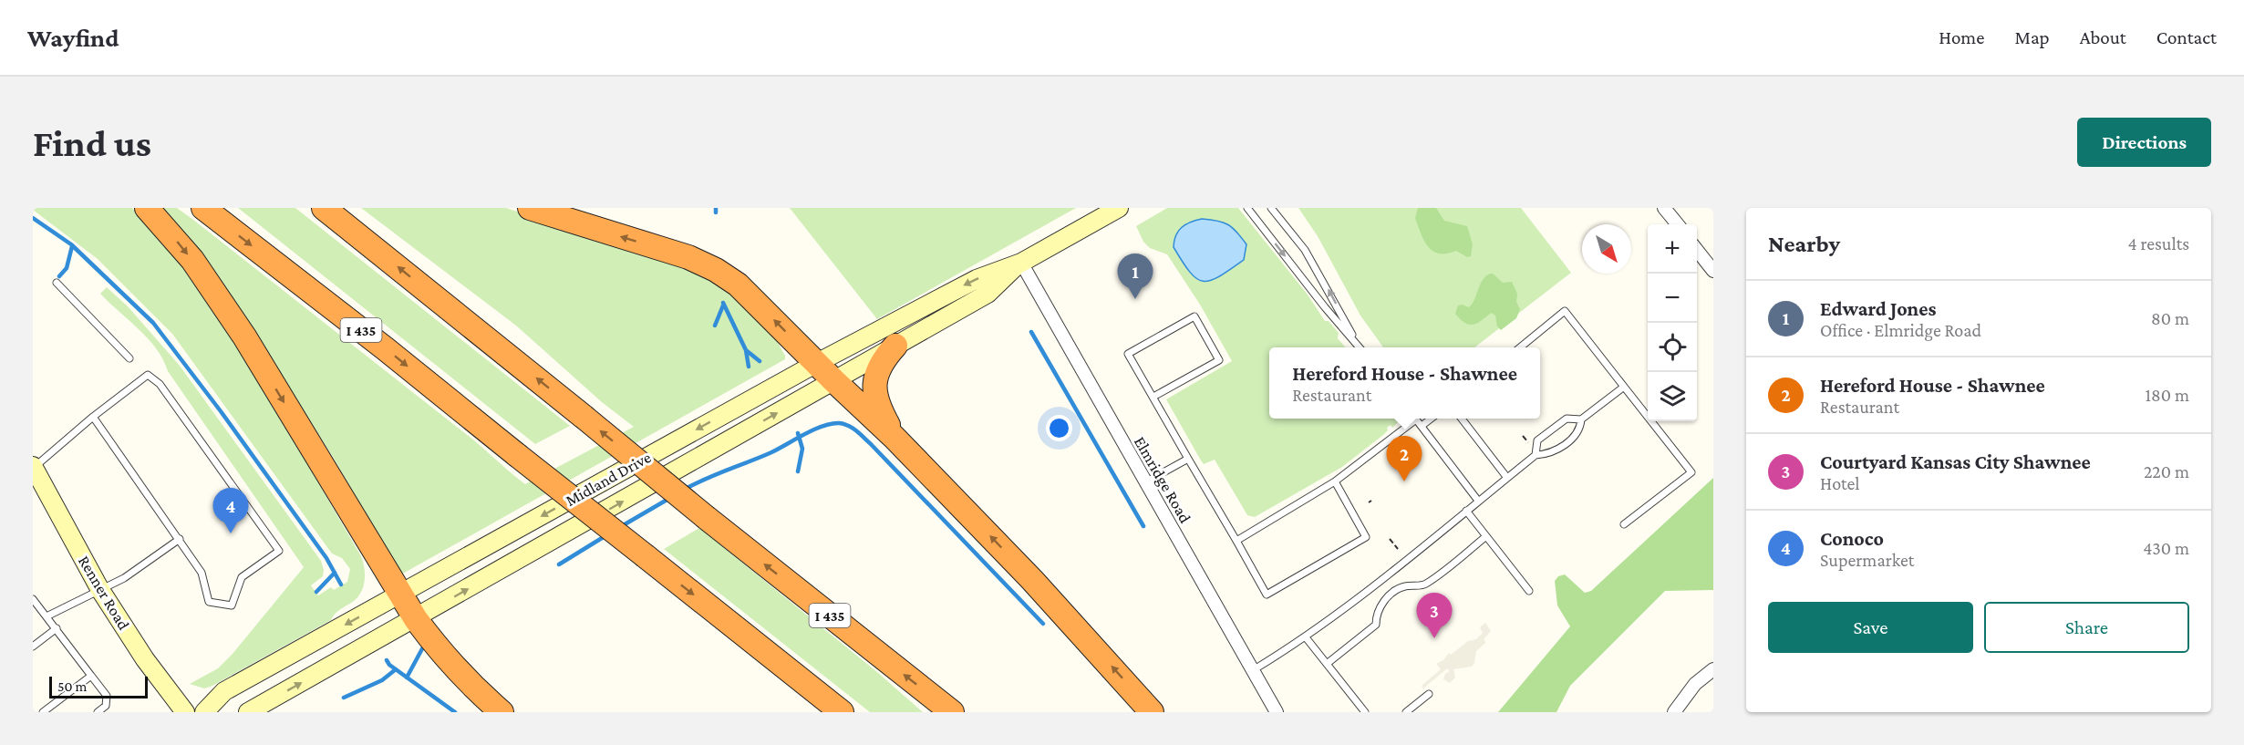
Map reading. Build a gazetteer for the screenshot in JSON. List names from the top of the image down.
{
  "streets": {
    "highway": ["I 435"],
    "main road": ["Midland Drive", "Renner Road"],
    "street": ["Elmridge Road"]
  },
  "crossings": [
    ["Midland Drive", "Elmridge Road"]
  ],
  "scale_bar": "50 m",
  "north": "bottom right",
  "page": {
    "header": "Wayfind",
    "nav": [
      "Home",
      "Map",
      "About",
      "Contact"
    ],
    "buttons": [
      "Directions",
      ["Save", "Share"]
    ],
    "title": "Find us",
    "heading": ["Nearby", "4 results"],
    "map_buttons": ["+", "−"],
    "pins": [
      "1",
      "2",
      "4",
      "3"
    ],
    "list": [
      {
        "mark": "1",
        "name": "Edward Jones",
        "note": "Office · Elmridge Road",
        "value": "80 m"
      },
      {
        "mark": "2",
        "name": "Hereford House - Shawnee",
        "note": "Restaurant",
        "value": "180 m"
      },
      {
        "mark": "3",
        "name": "Courtyard Kansas City Shawnee",
        "note": "Hotel",
        "value": "220 m"
      },
      {
        "mark": "4",
        "name": "Conoco",
        "note": "Supermarket",
        "value": "430 m"
      }
    ],
    "popup": ["Hereford House - Shawnee", "Restaurant"],
    "scale": "50 m"
  }
}
